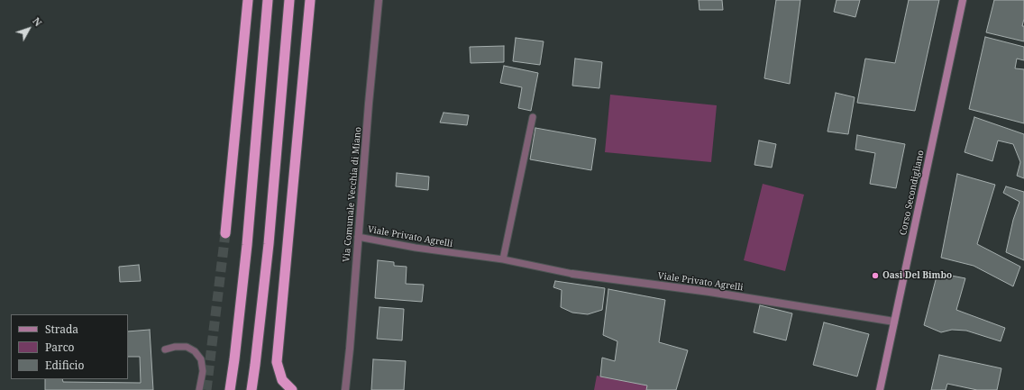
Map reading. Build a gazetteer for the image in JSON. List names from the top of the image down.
{
  "streets": {
    "main road": ["Corso Secondigliano"],
    "street": ["Via Comunale Vecchia di Miano", "Viale Privato Agrelli"]
  },
  "crossings": [
    ["Corso Secondigliano", "Viale Privato Agrelli"],
    ["Via Comunale Vecchia di Miano", "Viale Privato Agrelli"]
  ],
  "places": ["Oasi Del Bimbo"],
  "legend": ["Strada", "Parco", "Edificio"],
  "north": "top right"
}
